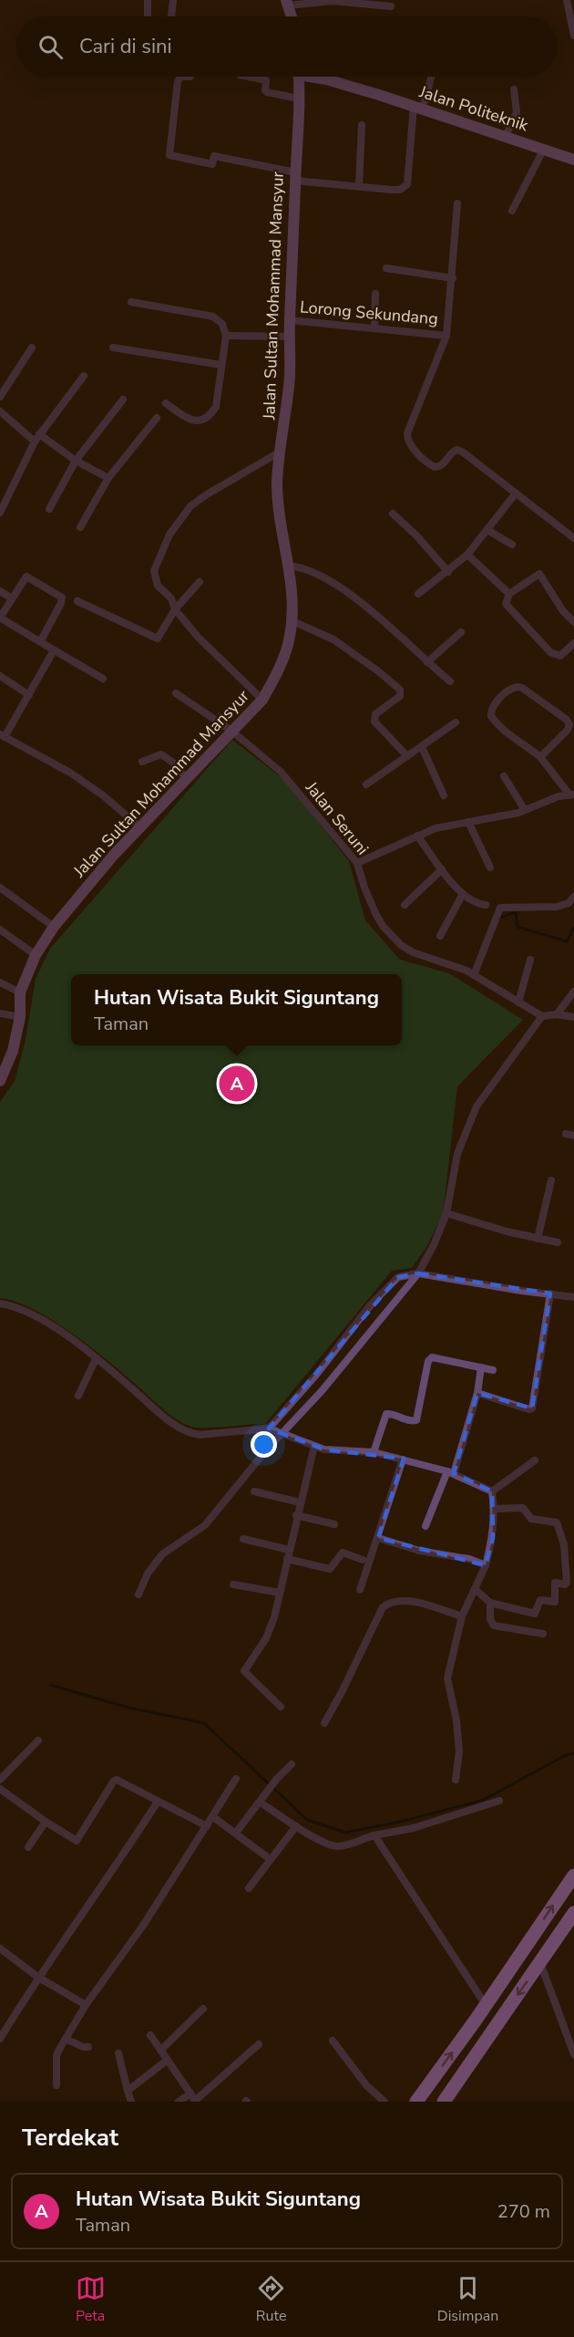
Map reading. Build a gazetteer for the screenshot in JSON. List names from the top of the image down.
{
  "streets": {
    "street": [
      "Jalan Politeknik",
      "Jalan Sultan Mohammad Mansyur",
      "Lorong Sekundang",
      "Jalan Seruni"
    ]
  },
  "crossings": [
    ["Jalan Sultan Mohammad Mansyur", "Lorong Sekundang"],
    ["Jalan Sultan Mohammad Mansyur", "Jalan Seruni"]
  ],
  "page": {
    "search": "Cari di sini",
    "popup": ["Hutan Wisata Bukit Siguntang", "Taman"],
    "pins": "A",
    "heading": "Terdekat",
    "list": [
      {
        "mark": "A",
        "name": "Hutan Wisata Bukit Siguntang",
        "note": "Taman",
        "value": "270 m"
      }
    ],
    "nav": ["Peta", "Rute", "Disimpan"]
  }
}
